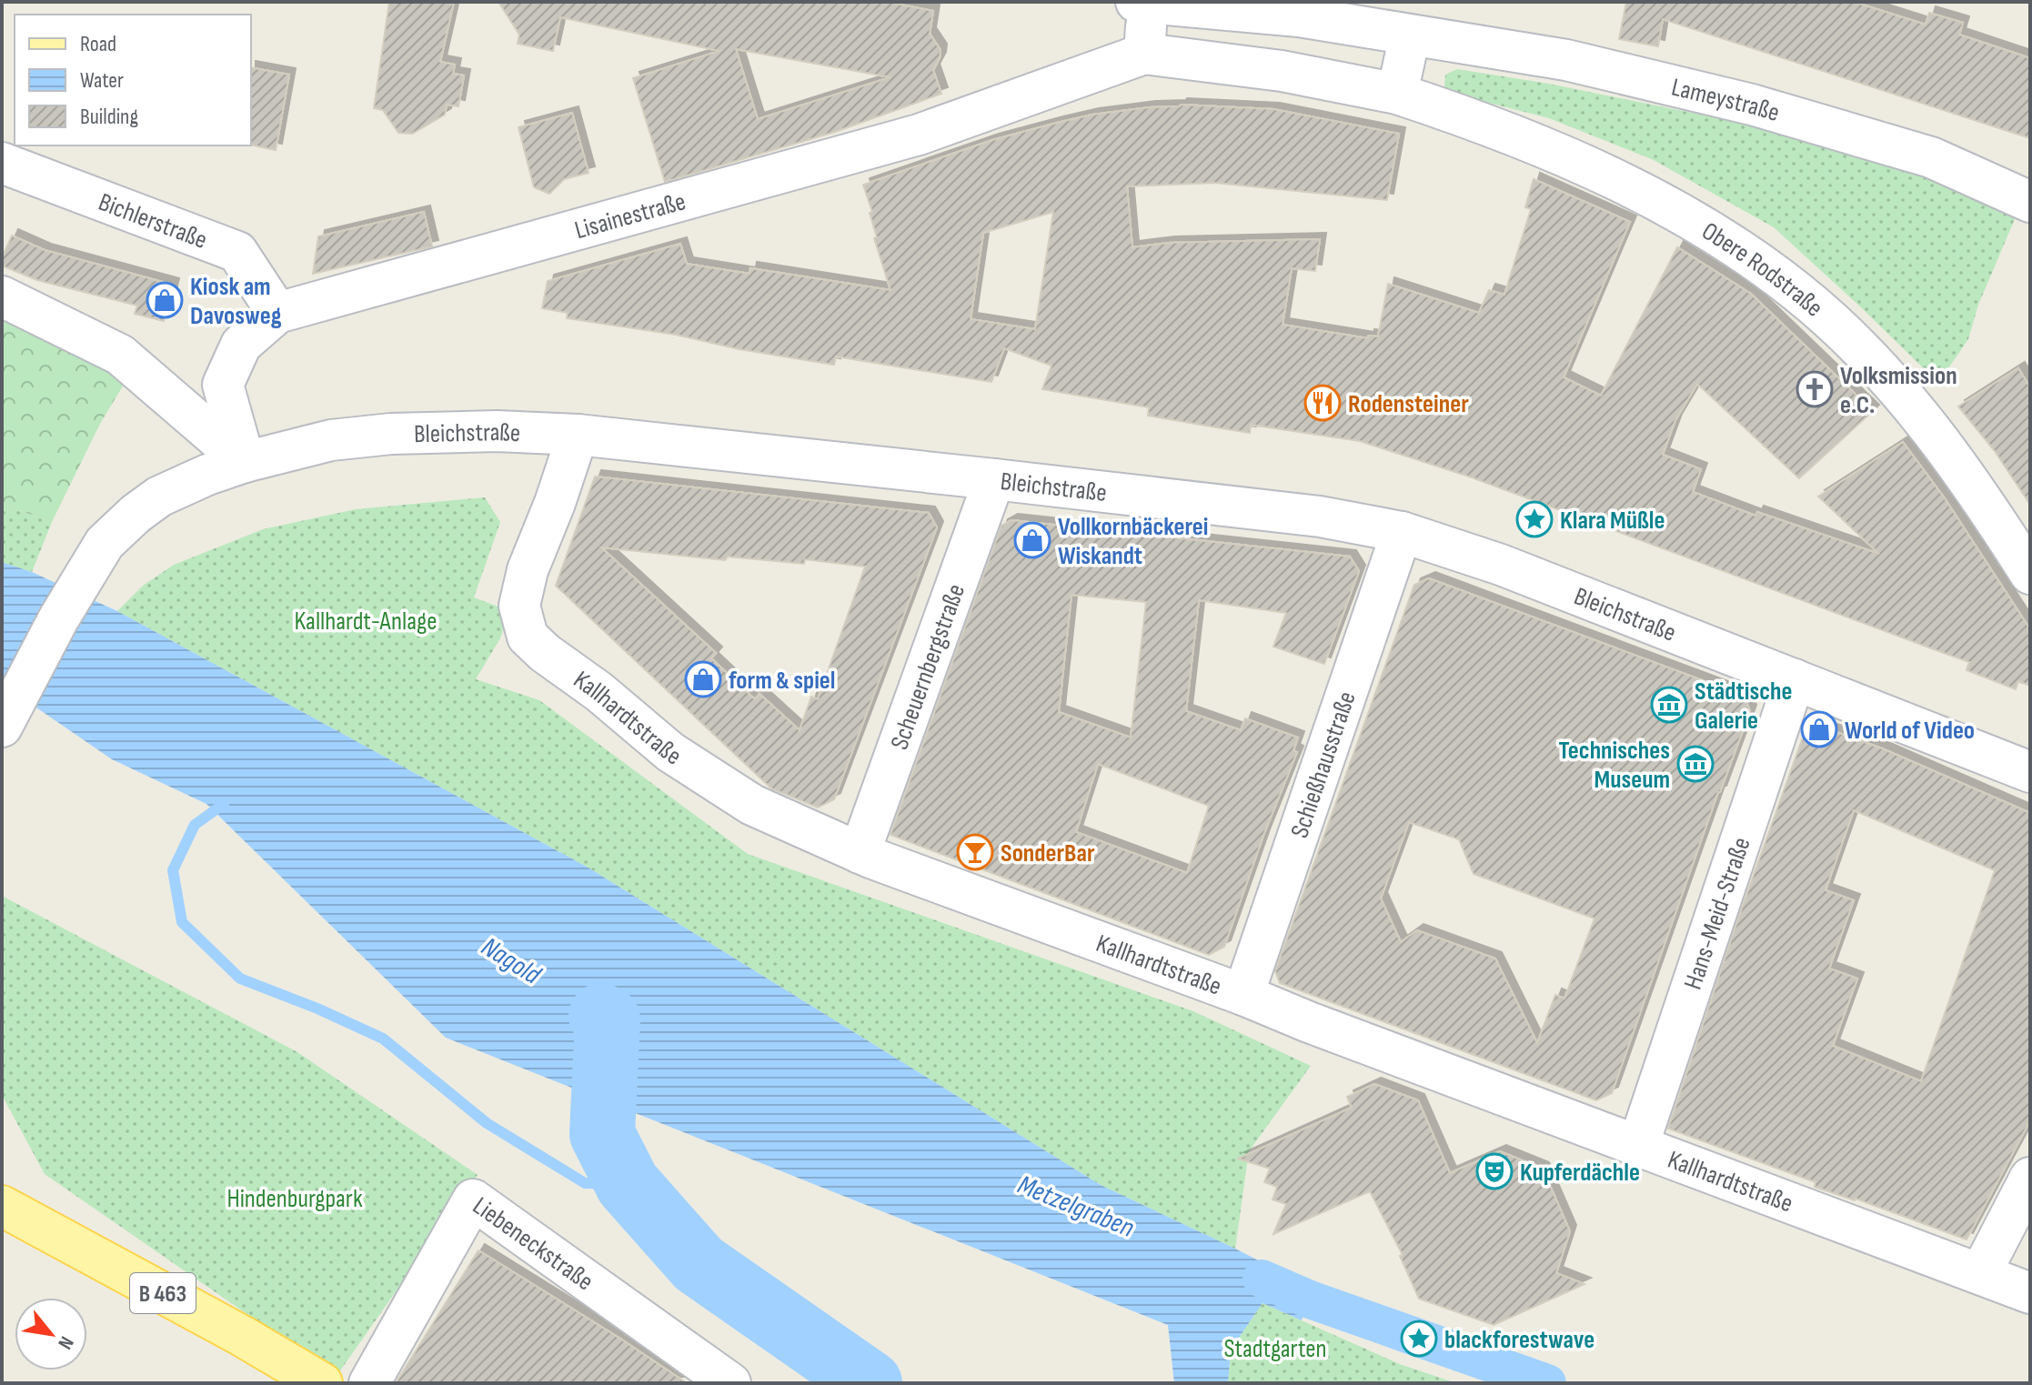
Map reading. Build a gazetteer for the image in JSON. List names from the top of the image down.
{
  "streets": {
    "main road": ["B 463"],
    "street": [
      "Lameystraße",
      "Lisainestraße",
      "Bichlerstraße",
      "Obere Rodstraße",
      "Bleichstraße",
      "Scheuernbergstraße",
      "Kallhardtstraße",
      "Schießhausstraße",
      "Hans-Meid-Straße",
      "Liebeneckstraße"
    ]
  },
  "crossings": [
    ["Lameystraße", "Lisainestraße"],
    ["Lisainestraße", "Bichlerstraße"],
    ["Lisainestraße", "Bleichstraße"],
    ["Bleichstraße", "Scheuernbergstraße"],
    ["Bleichstraße", "Kallhardtstraße"],
    ["Bleichstraße", "Schießhausstraße"],
    ["Bleichstraße", "Hans-Meid-Straße"],
    ["Scheuernbergstraße", "Kallhardtstraße"],
    ["Kallhardtstraße", "Schießhausstraße"],
    ["Kallhardtstraße", "Hans-Meid-Straße"]
  ],
  "water": ["Nagold", "Metzelgraben"],
  "parks": ["Kallhardt-Anlage", "Hindenburgpark", "Stadtgarten"],
  "places": {
    "shop": [
      "Kiosk am Davosweg",
      "Vollkornbäckerei Wiskandt",
      "form & spiel",
      "World of Video"
    ],
    "church": ["Volksmission e.C."],
    "restaurant": ["Rodensteiner"],
    "place": ["Klara Müßle", "blackforestwave"],
    "museum": ["Städtische Galerie", "Technisches Museum"],
    "bar": ["SonderBar"],
    "theatre": ["Kupferdächle"]
  },
  "legend": ["Road", "Water", "Building"],
  "north": "bottom right"
}
